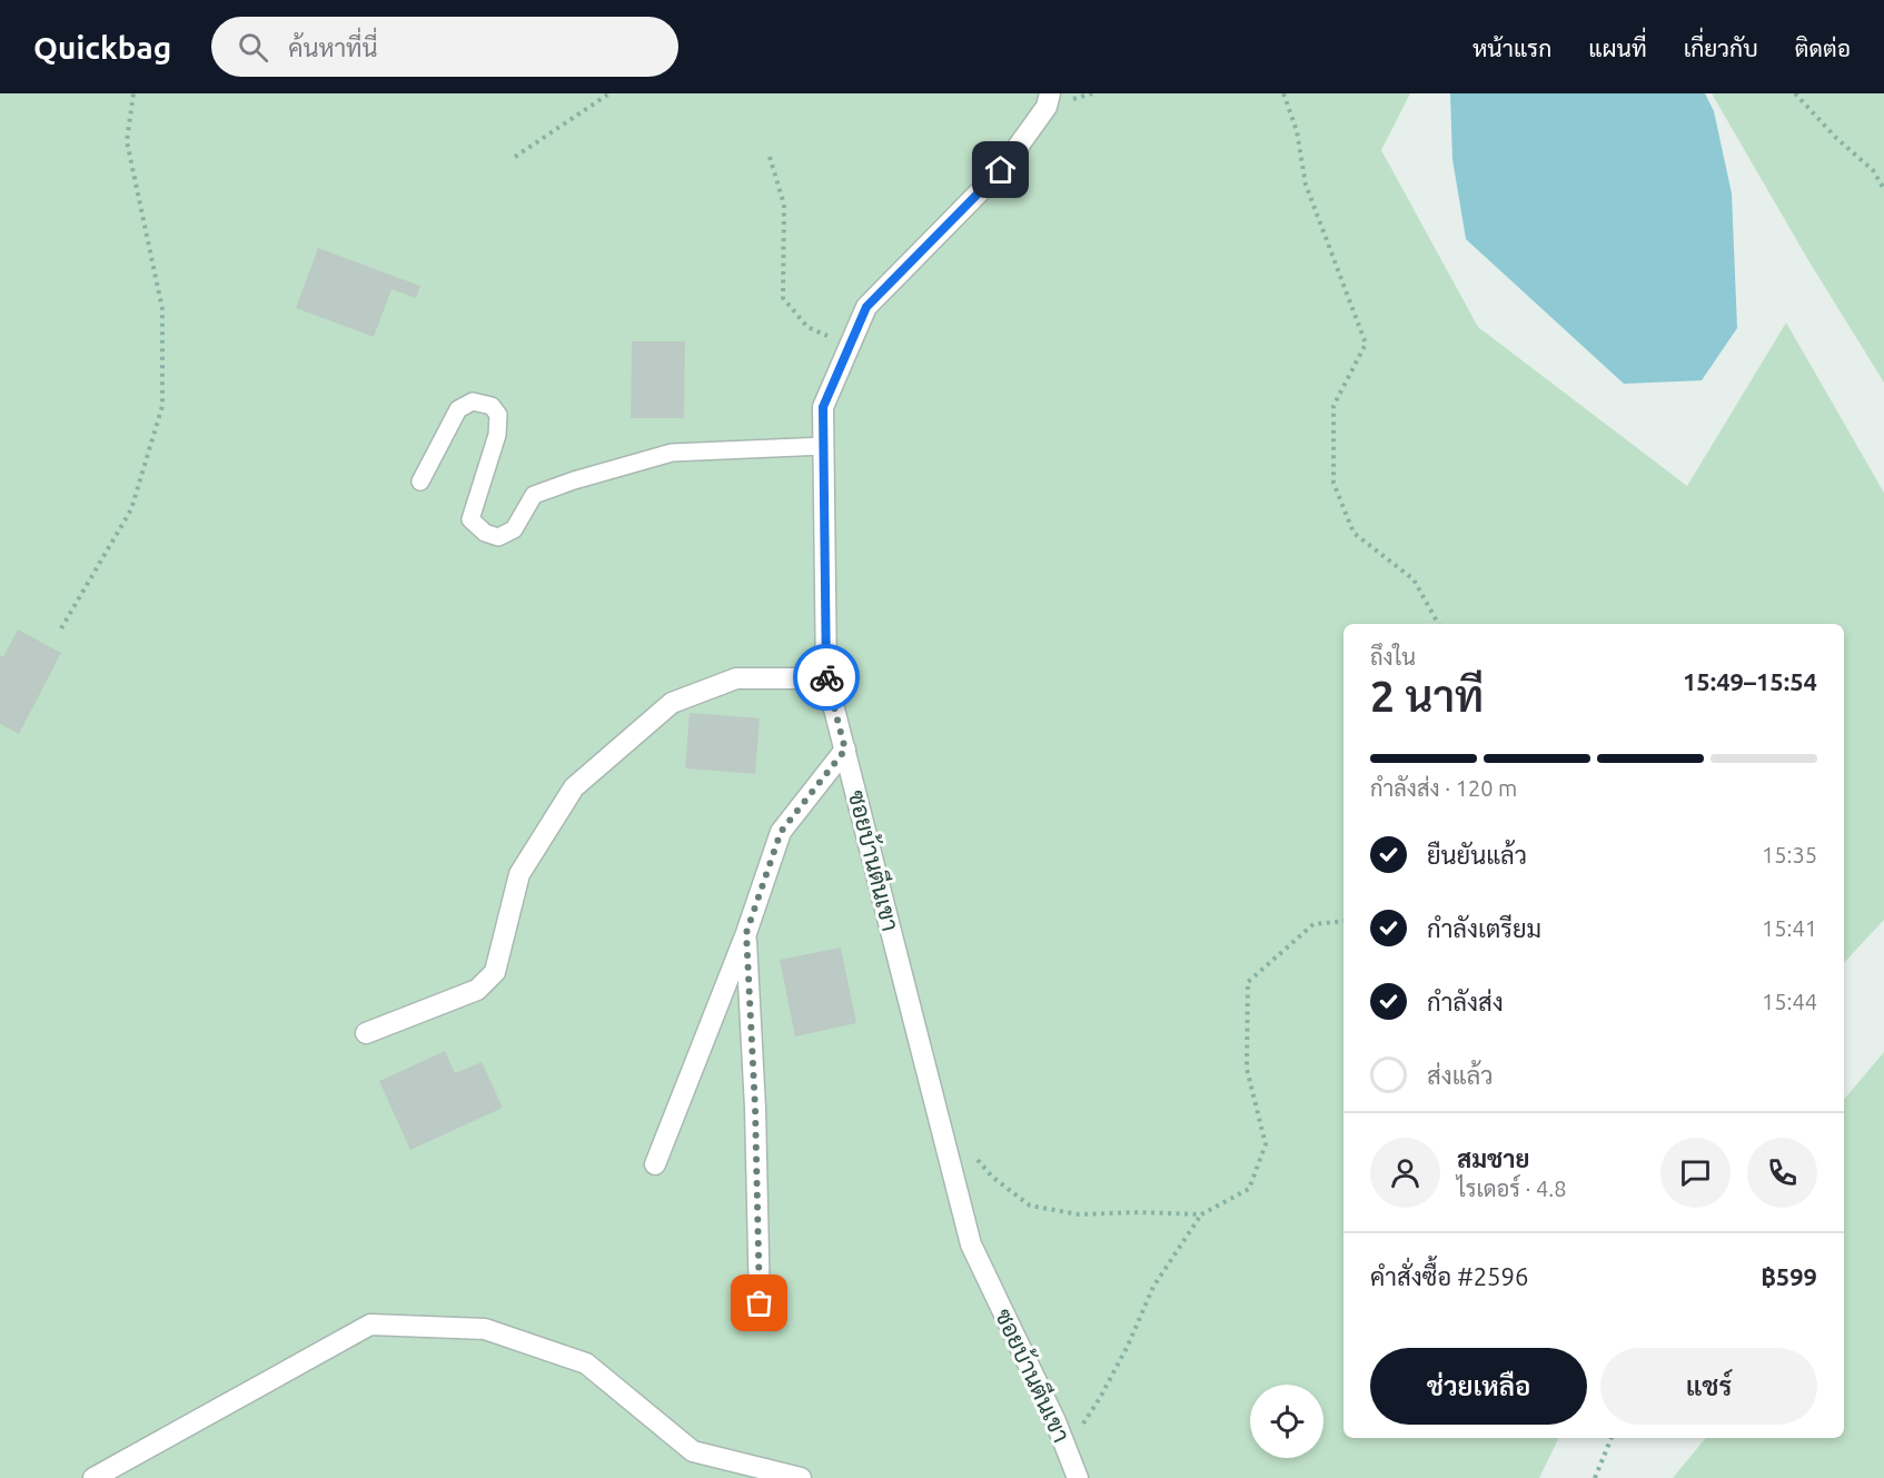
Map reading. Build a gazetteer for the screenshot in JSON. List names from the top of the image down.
{
  "streets": {
    "street": ["ซอยบ้านตีนเขา"]
  },
  "page": {
    "header": "Quickbag",
    "search": "ค้นหาที่นี่",
    "nav": [
      "หน้าแรก",
      "แผนที่",
      "เกี่ยวกับ",
      "ติดต่อ"
    ],
    "heading": ["2 นาที", "ถึงใน", "15:49–15:54"],
    "panel": [
      "สมชาย",
      "ไรเดอร์ · 4.8",
      "คำสั่งซื้อ #2596",
      "฿599"
    ],
    "bar": "กำลังส่ง · 120 m",
    "list": [
      ["ยืนยันแล้ว", "15:35"],
      ["กำลังเตรียม", "15:41"],
      ["กำลังส่ง", "15:44"],
      "ส่งแล้ว"
    ],
    "buttons": ["ช่วยเหลือ", "แชร์"]
  }
}
